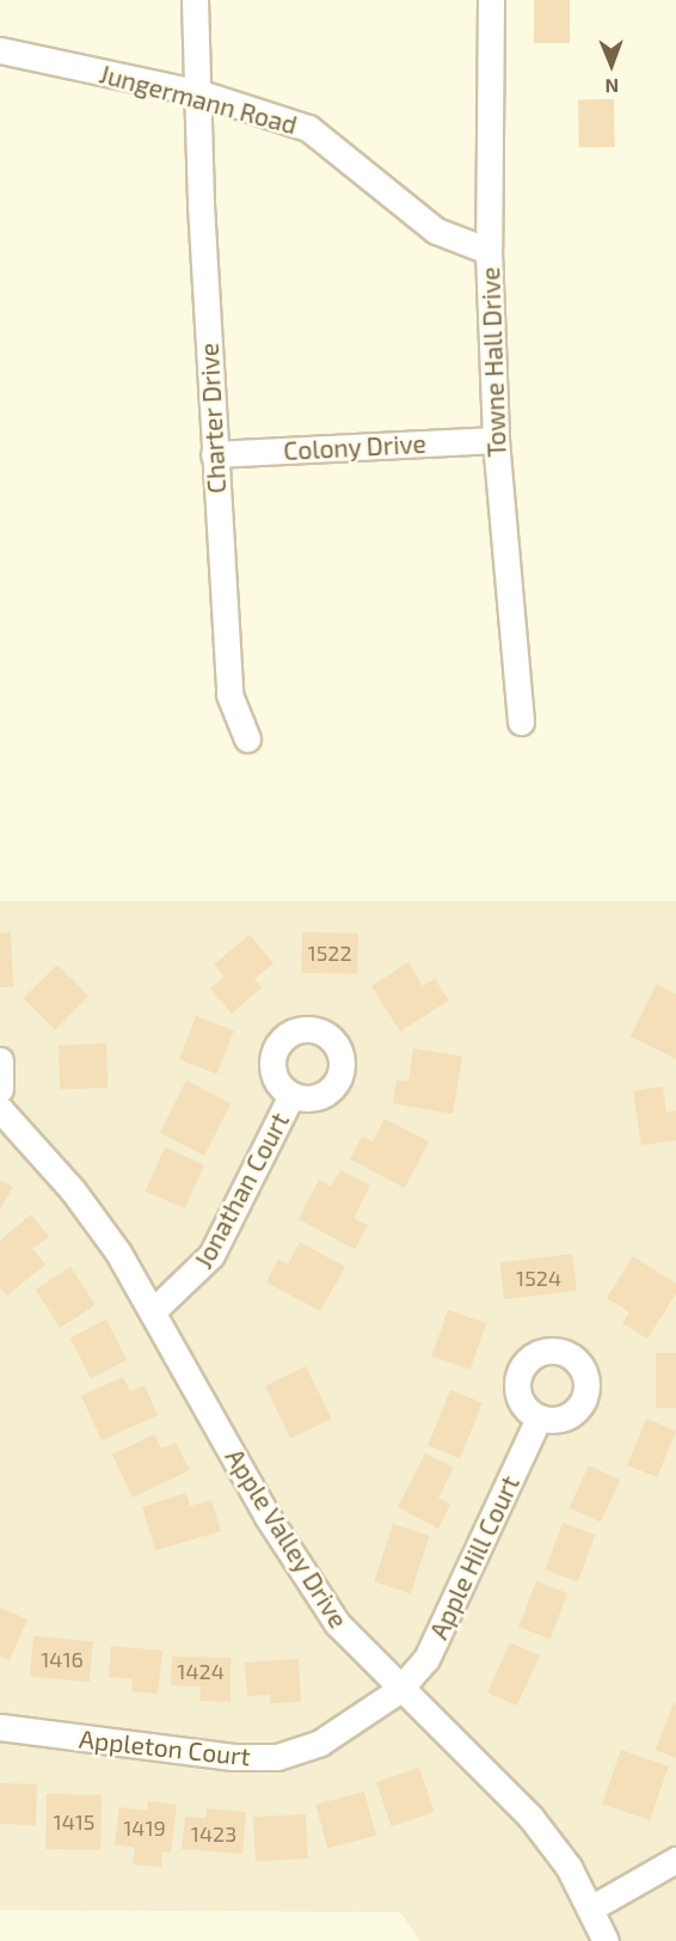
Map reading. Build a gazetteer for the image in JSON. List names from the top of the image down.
{
  "streets": {
    "street": [
      "Jungermann Road",
      "Towne Hall Drive",
      "Charter Drive",
      "Colony Drive",
      "Jonathan Court",
      "Apple Valley Drive",
      "Apple Hill Court",
      "Appleton Court"
    ]
  },
  "crossings": [
    ["Jungermann Road", "Towne Hall Drive"],
    ["Jungermann Road", "Charter Drive"],
    ["Towne Hall Drive", "Colony Drive"],
    ["Charter Drive", "Colony Drive"],
    ["Jonathan Court", "Apple Valley Drive"],
    ["Apple Valley Drive", "Apple Hill Court"],
    ["Apple Valley Drive", "Appleton Court"],
    ["Apple Hill Court", "Appleton Court"]
  ],
  "house_numbers": [
    "1522",
    "1524",
    "1416",
    "1424",
    "1415",
    "1419",
    "1423"
  ],
  "north": "bottom"
}
